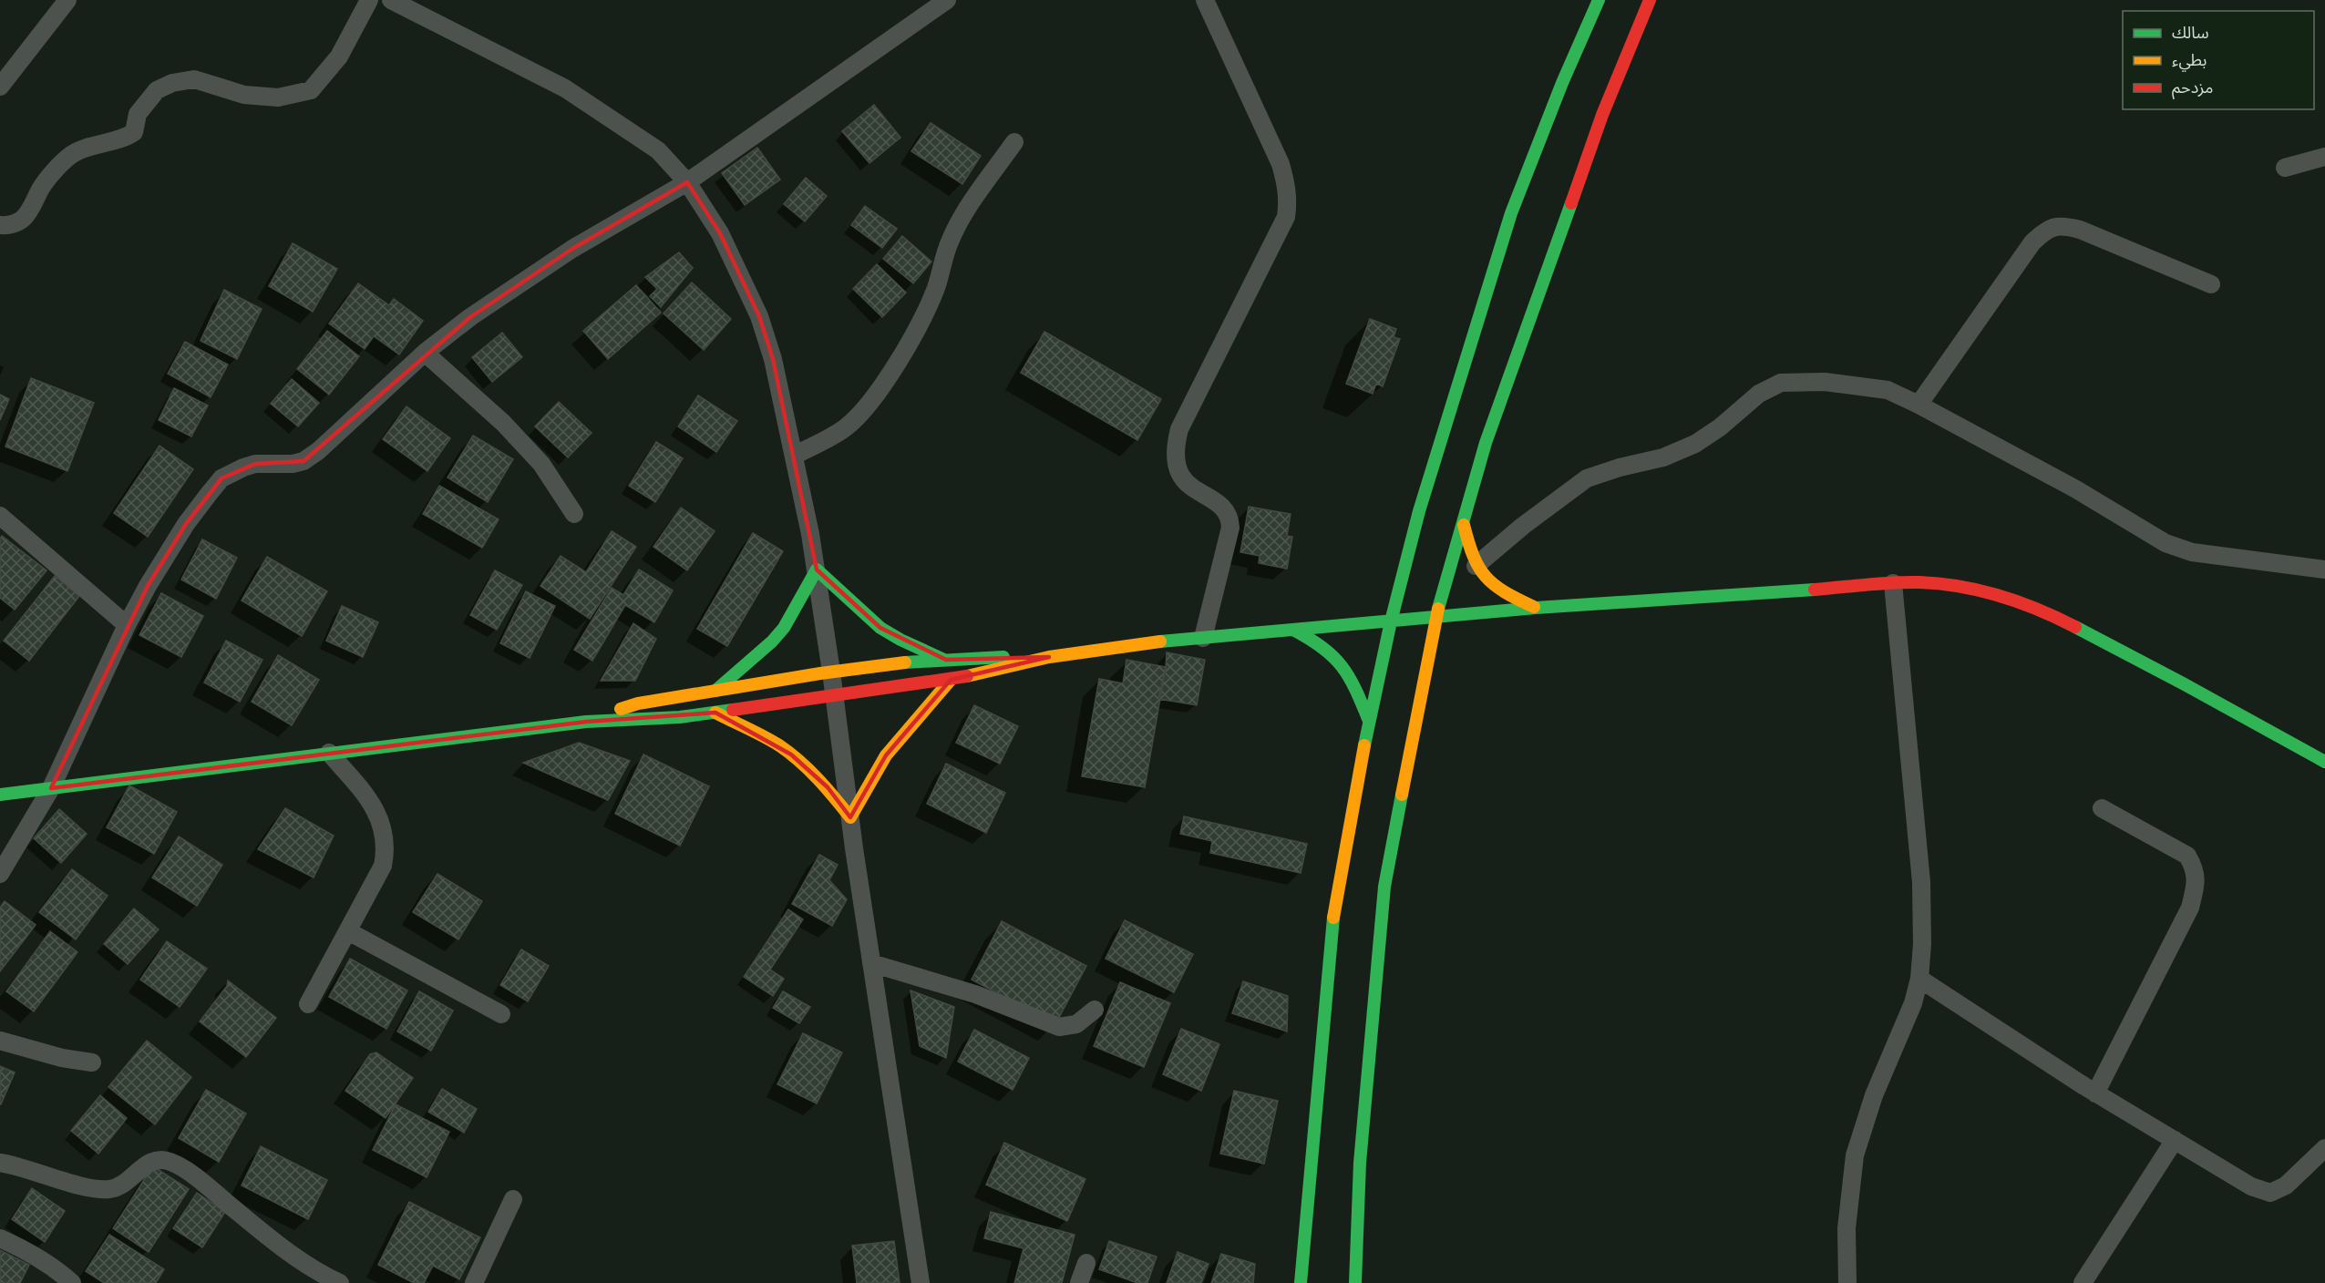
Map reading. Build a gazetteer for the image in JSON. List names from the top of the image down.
{
  "legend": ["سالك", "بطيء", "مزدحم"]
}
